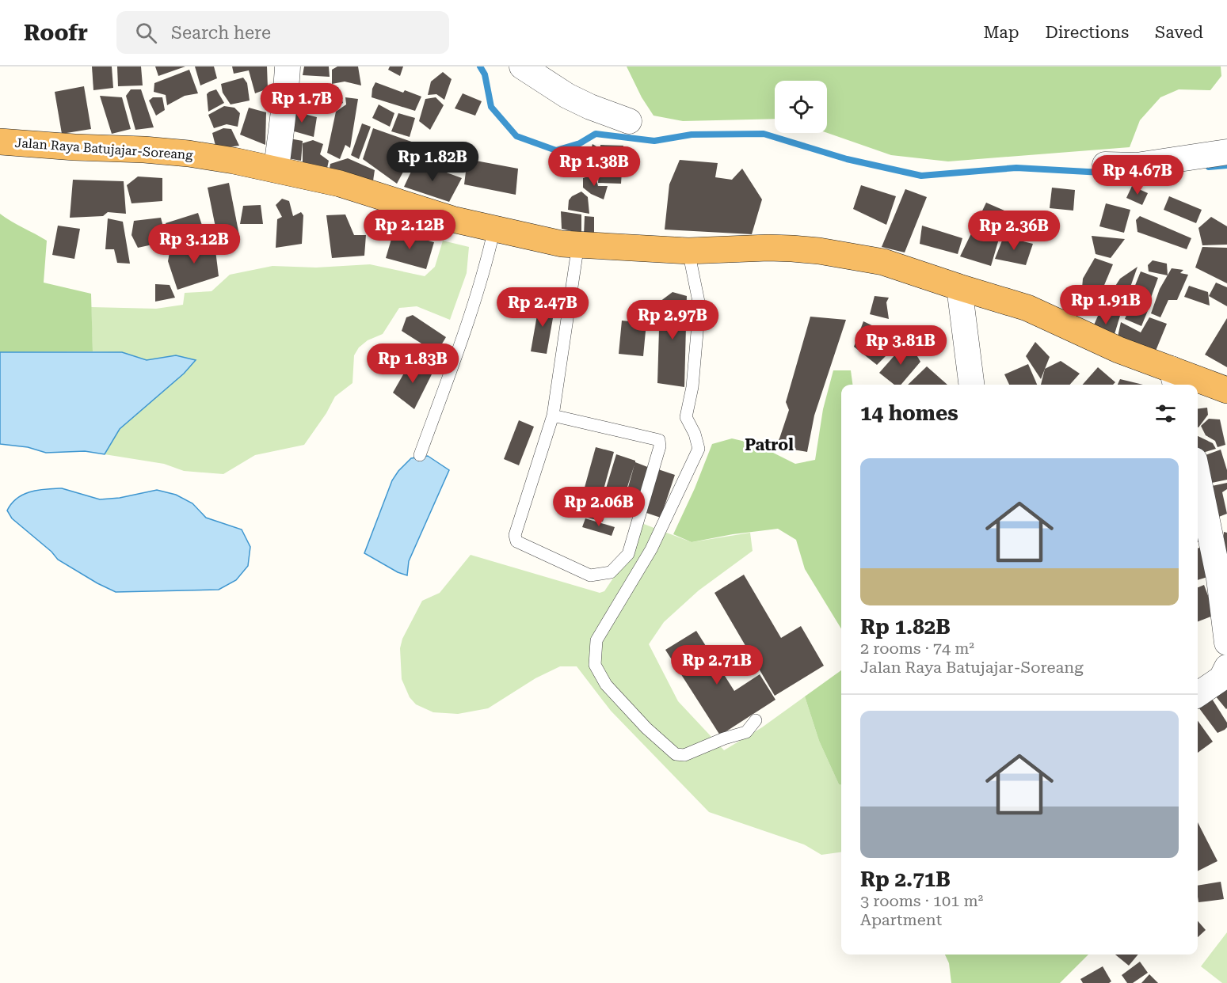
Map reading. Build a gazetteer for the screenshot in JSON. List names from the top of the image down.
{
  "streets": {
    "highway": ["Jalan Raya Batujajar-Soreang"]
  },
  "districts": ["Patrol"],
  "page": {
    "header": "Roofr",
    "search": "Search here",
    "nav": ["Map", "Directions", "Saved"],
    "price": [
      "Rp 1.7B",
      "Rp 1.82B",
      "Rp 1.38B",
      "Rp 4.67B",
      "Rp 2.12B",
      "Rp 2.36B",
      "Rp 3.12B",
      "Rp 1.91B",
      "Rp 2.47B",
      "Rp 2.97B",
      "Rp 3.81B",
      "Rp 1.83B",
      "Rp 2.06B",
      "Rp 2.71B"
    ],
    "heading": "14 homes",
    "list": [
      {
        "name": "Rp 1.82B",
        "note": "2 rooms · 74 m² · Jalan Raya Batujajar-Soreang"
      },
      {
        "name": "Rp 2.71B",
        "note": "3 rooms · 101 m² · Apartment"
      }
    ]
  }
}
